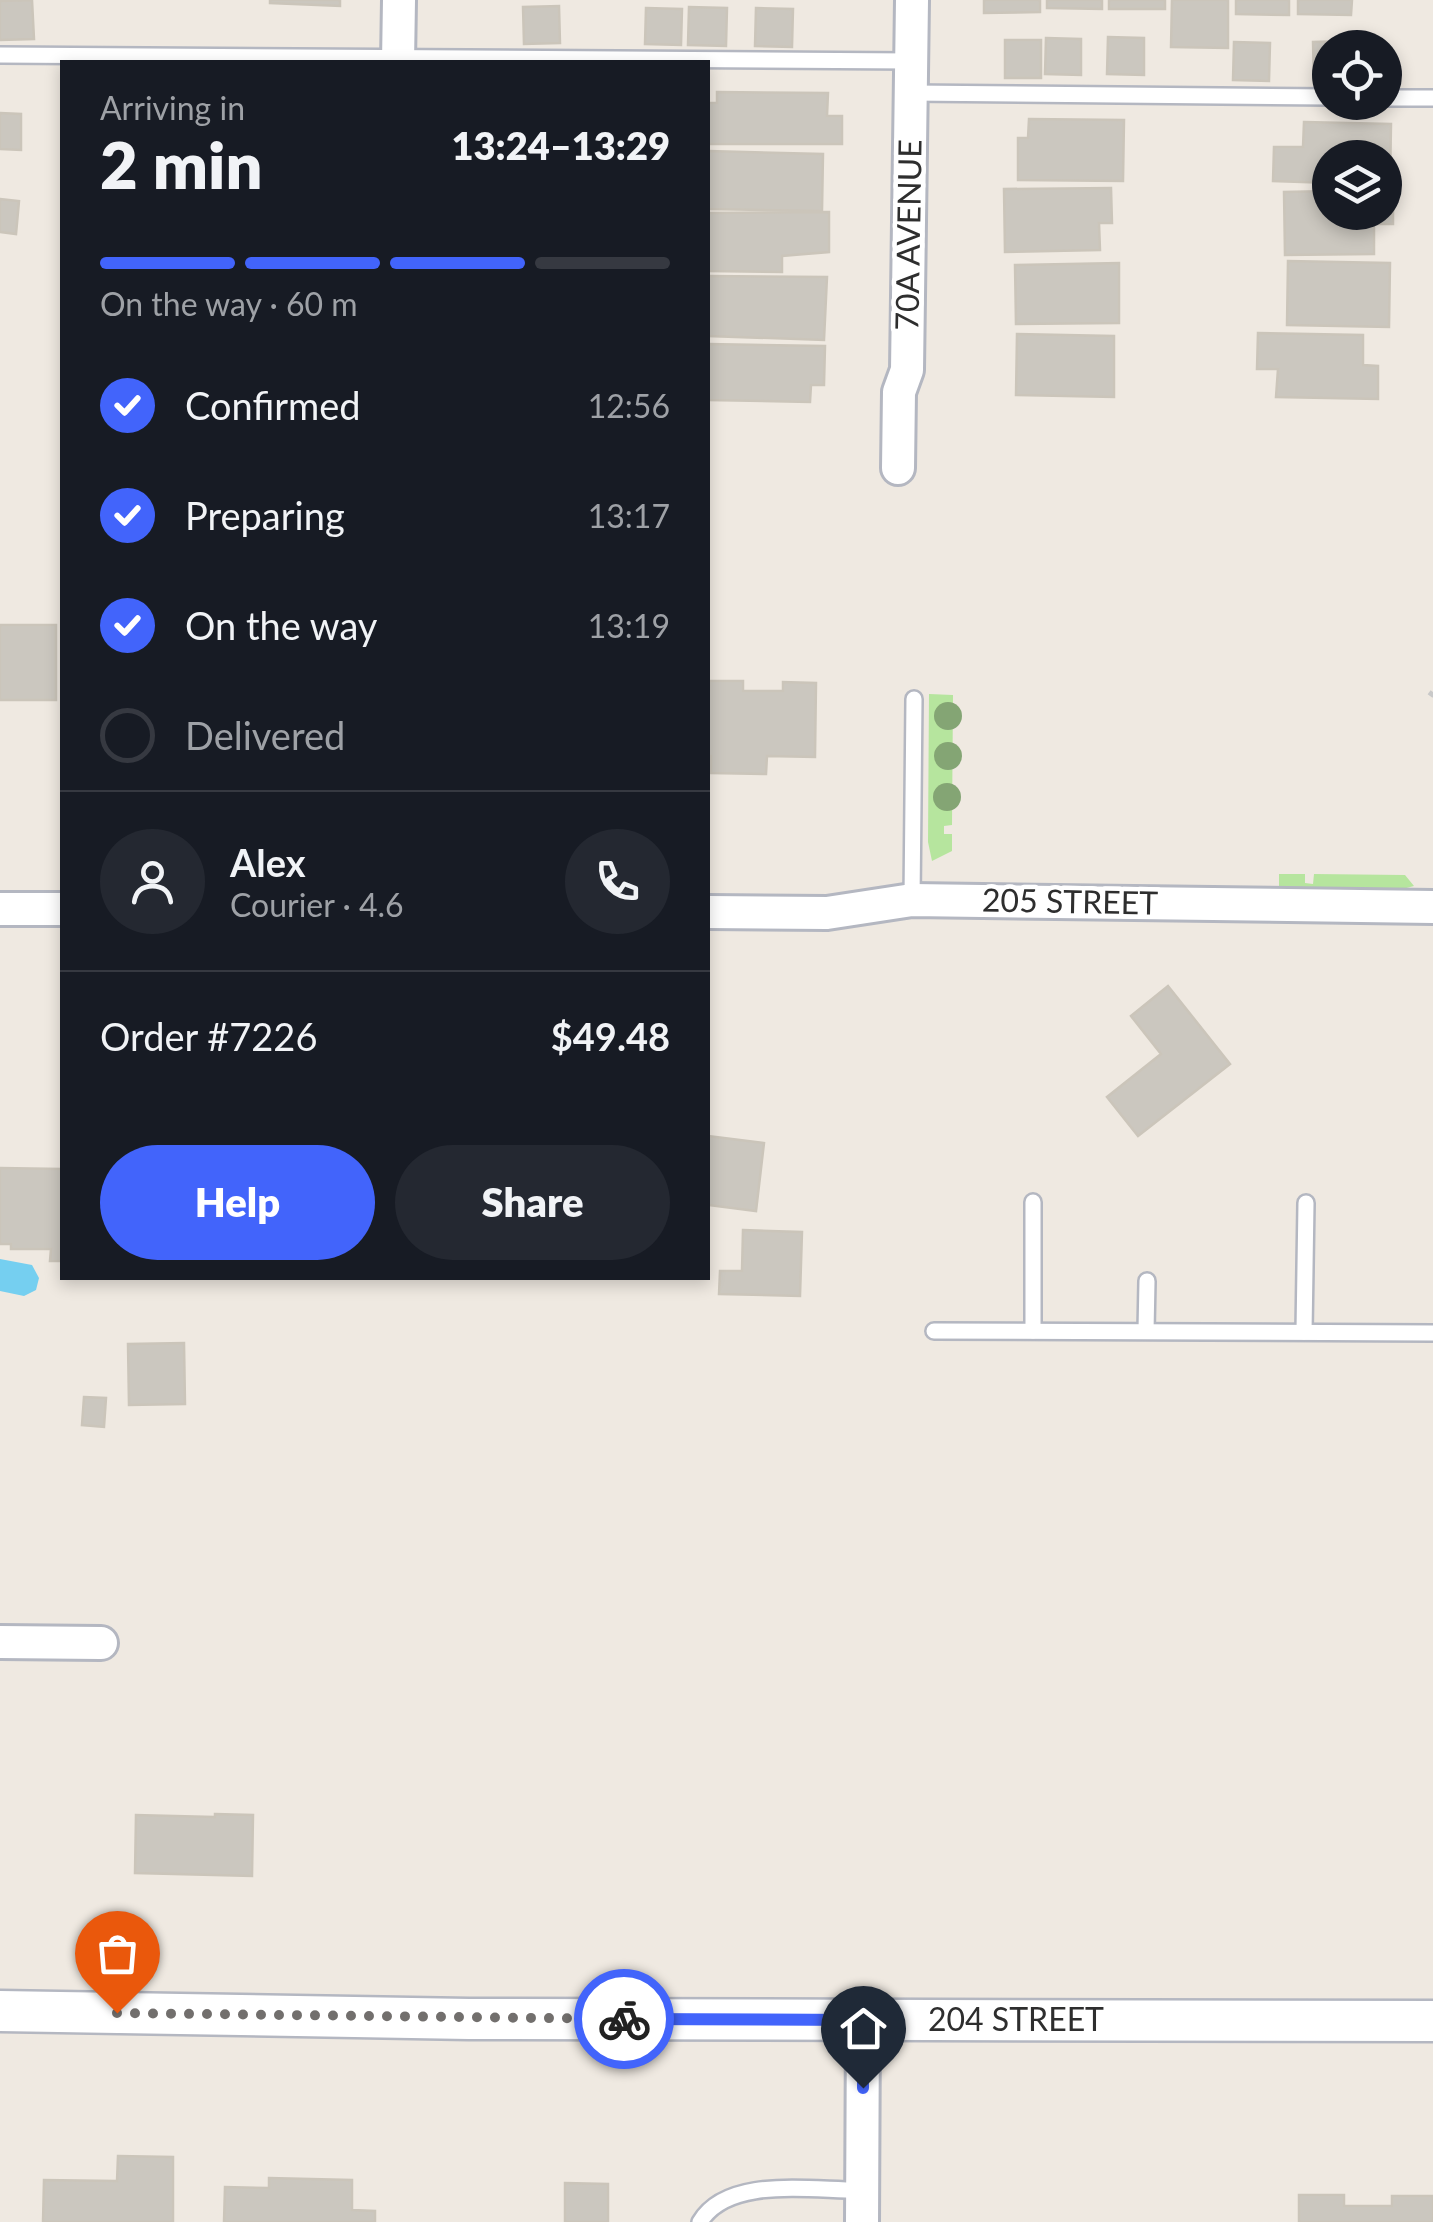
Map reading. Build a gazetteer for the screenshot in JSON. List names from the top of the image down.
{
  "streets": {
    "street": ["70A AVENUE", "205 STREET", "204 STREET"]
  },
  "page": {
    "heading": ["2 min", "Arriving in", "13:24–13:29"],
    "panel": [
      "Alex",
      "Courier · 4.6",
      "Order #7226",
      "$49.48"
    ],
    "bar": "On the way · 60 m",
    "list": [
      ["Confirmed", "12:56"],
      ["Preparing", "13:17"],
      ["On the way", "13:19"],
      "Delivered"
    ],
    "buttons": ["Help", "Share"]
  }
}
